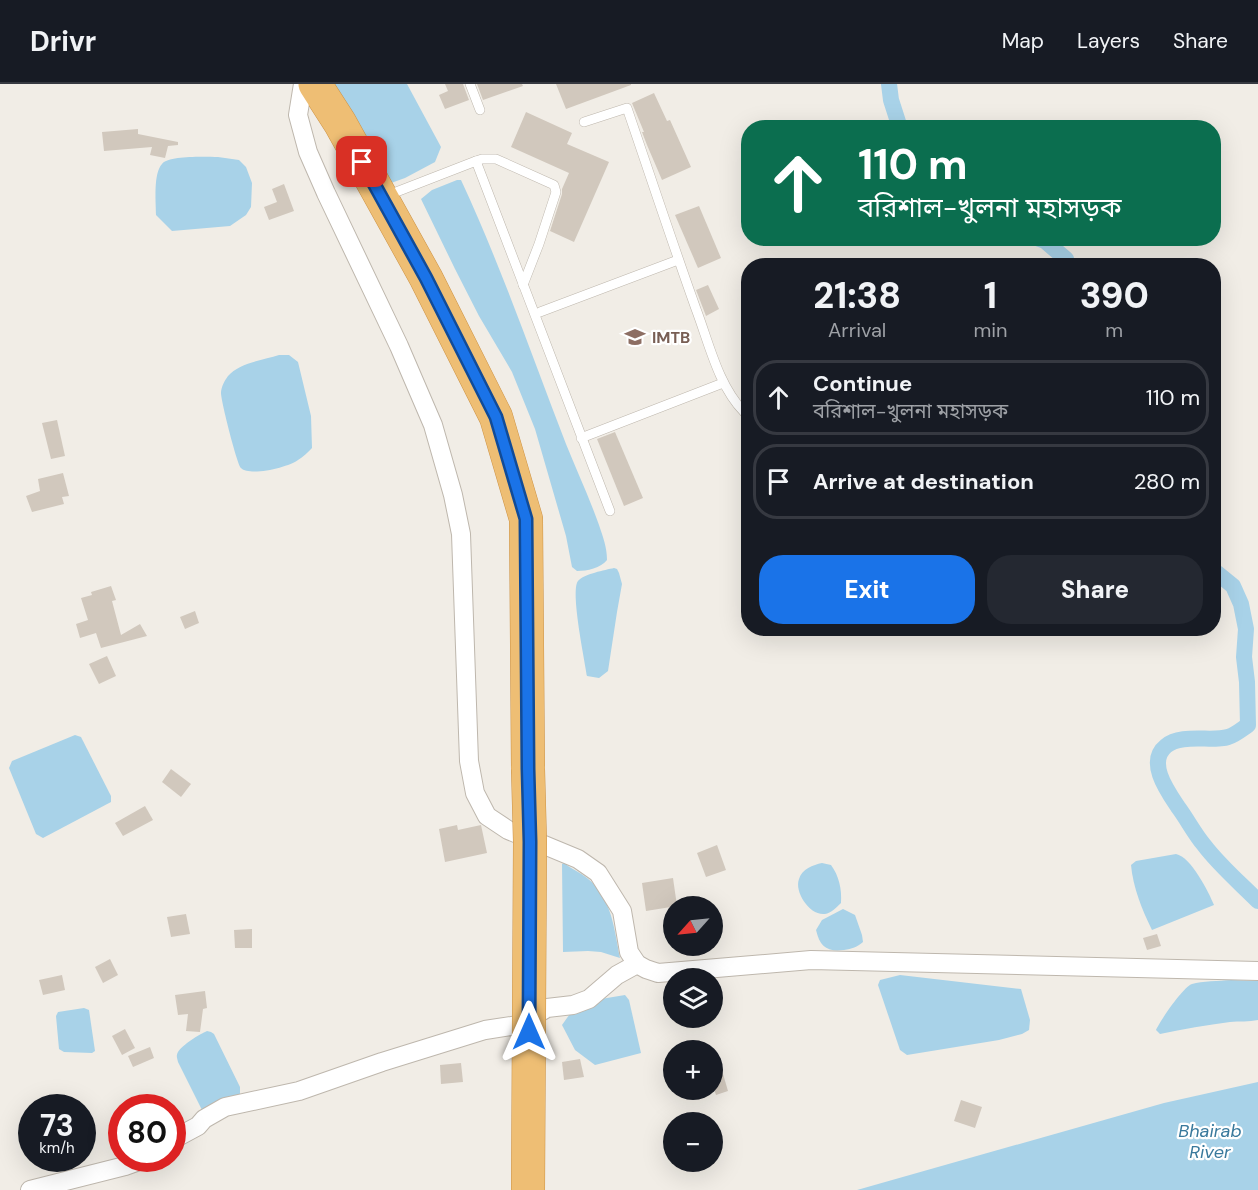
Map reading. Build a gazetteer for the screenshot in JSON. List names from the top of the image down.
{
  "water": ["Bhairab River"],
  "places": {
    "school or university": ["IMTB"]
  },
  "north": "bottom left",
  "page": {
    "header": "Drivr",
    "nav": ["Map", "Layers", "Share"],
    "turn": ["110 m", "বরিশাল-খুলনা মহাসড়ক"],
    "eta": [
      "21:38",
      "Arrival",
      "1",
      "min",
      "390",
      "m"
    ],
    "list": [
      {
        "name": "Continue",
        "note": "বরিশাল-খুলনা মহাসড়ক",
        "value": "110 m"
      },
      {
        "name": "Arrive at destination",
        "value": "280 m"
      }
    ],
    "buttons": ["Exit", "Share"],
    "map_buttons": ["+", "−"],
    "speed": "73 km/h",
    "limit": "80"
  }
}
